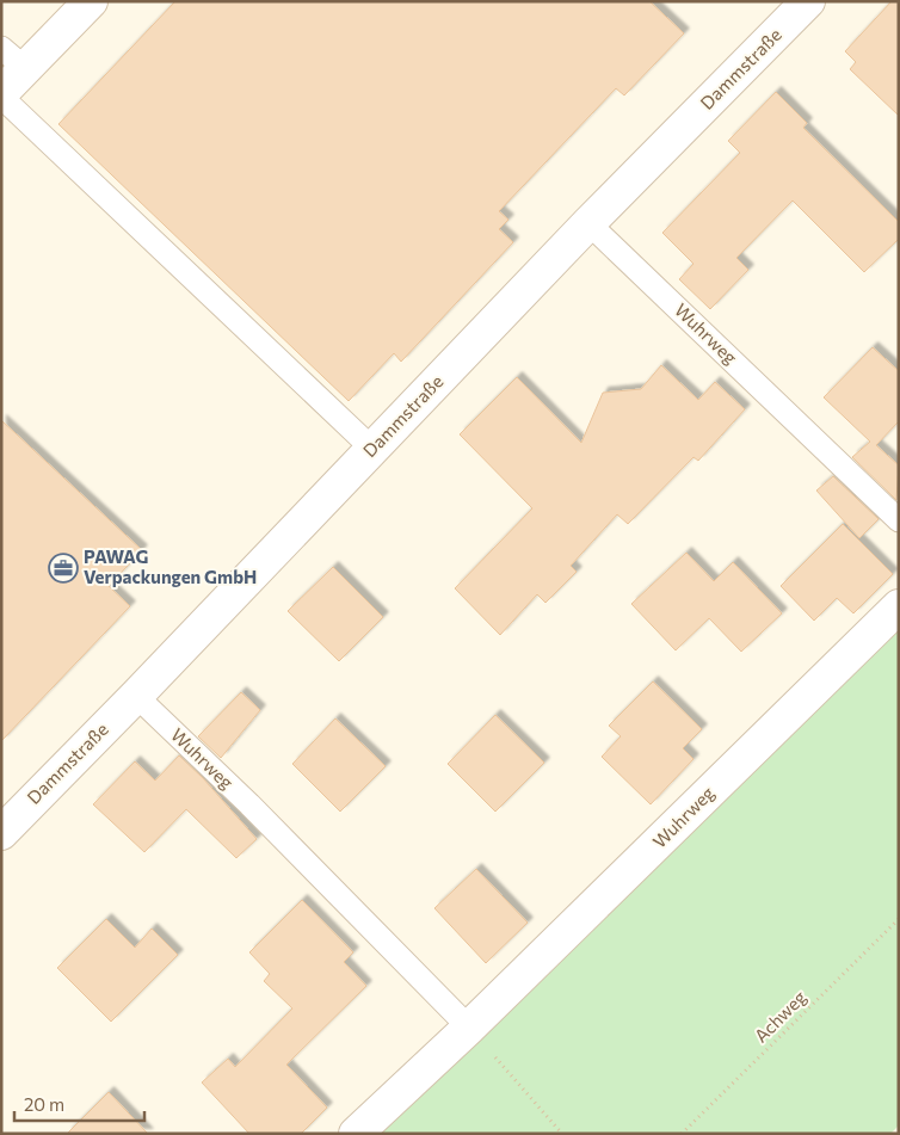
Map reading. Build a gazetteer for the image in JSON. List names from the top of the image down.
{
  "streets": {
    "street": ["Dammstraße", "Wuhrweg"],
    "path": ["Achweg"]
  },
  "crossings": [
    ["Dammstraße", "Wuhrweg"]
  ],
  "places": {
    "office": ["PAWAG Verpackungen GmbH"]
  },
  "scale_bar": "20 m"
}
